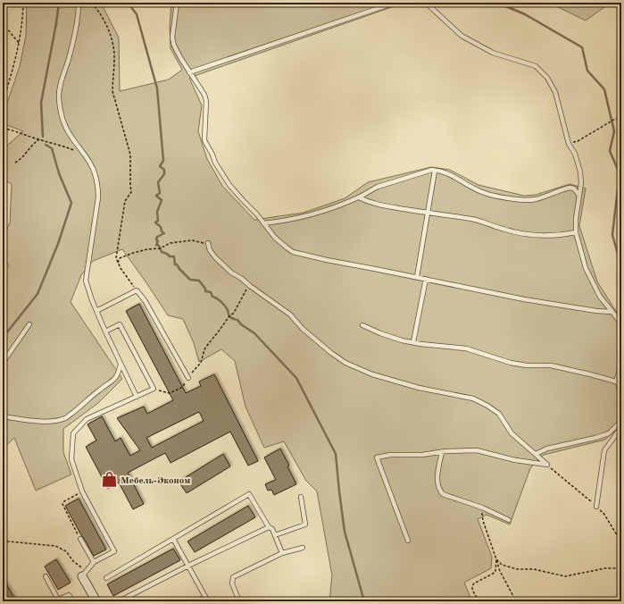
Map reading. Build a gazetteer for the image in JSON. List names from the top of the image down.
{
  "places": {
    "shop": ["Мебель-Эконом"]
  }
}
